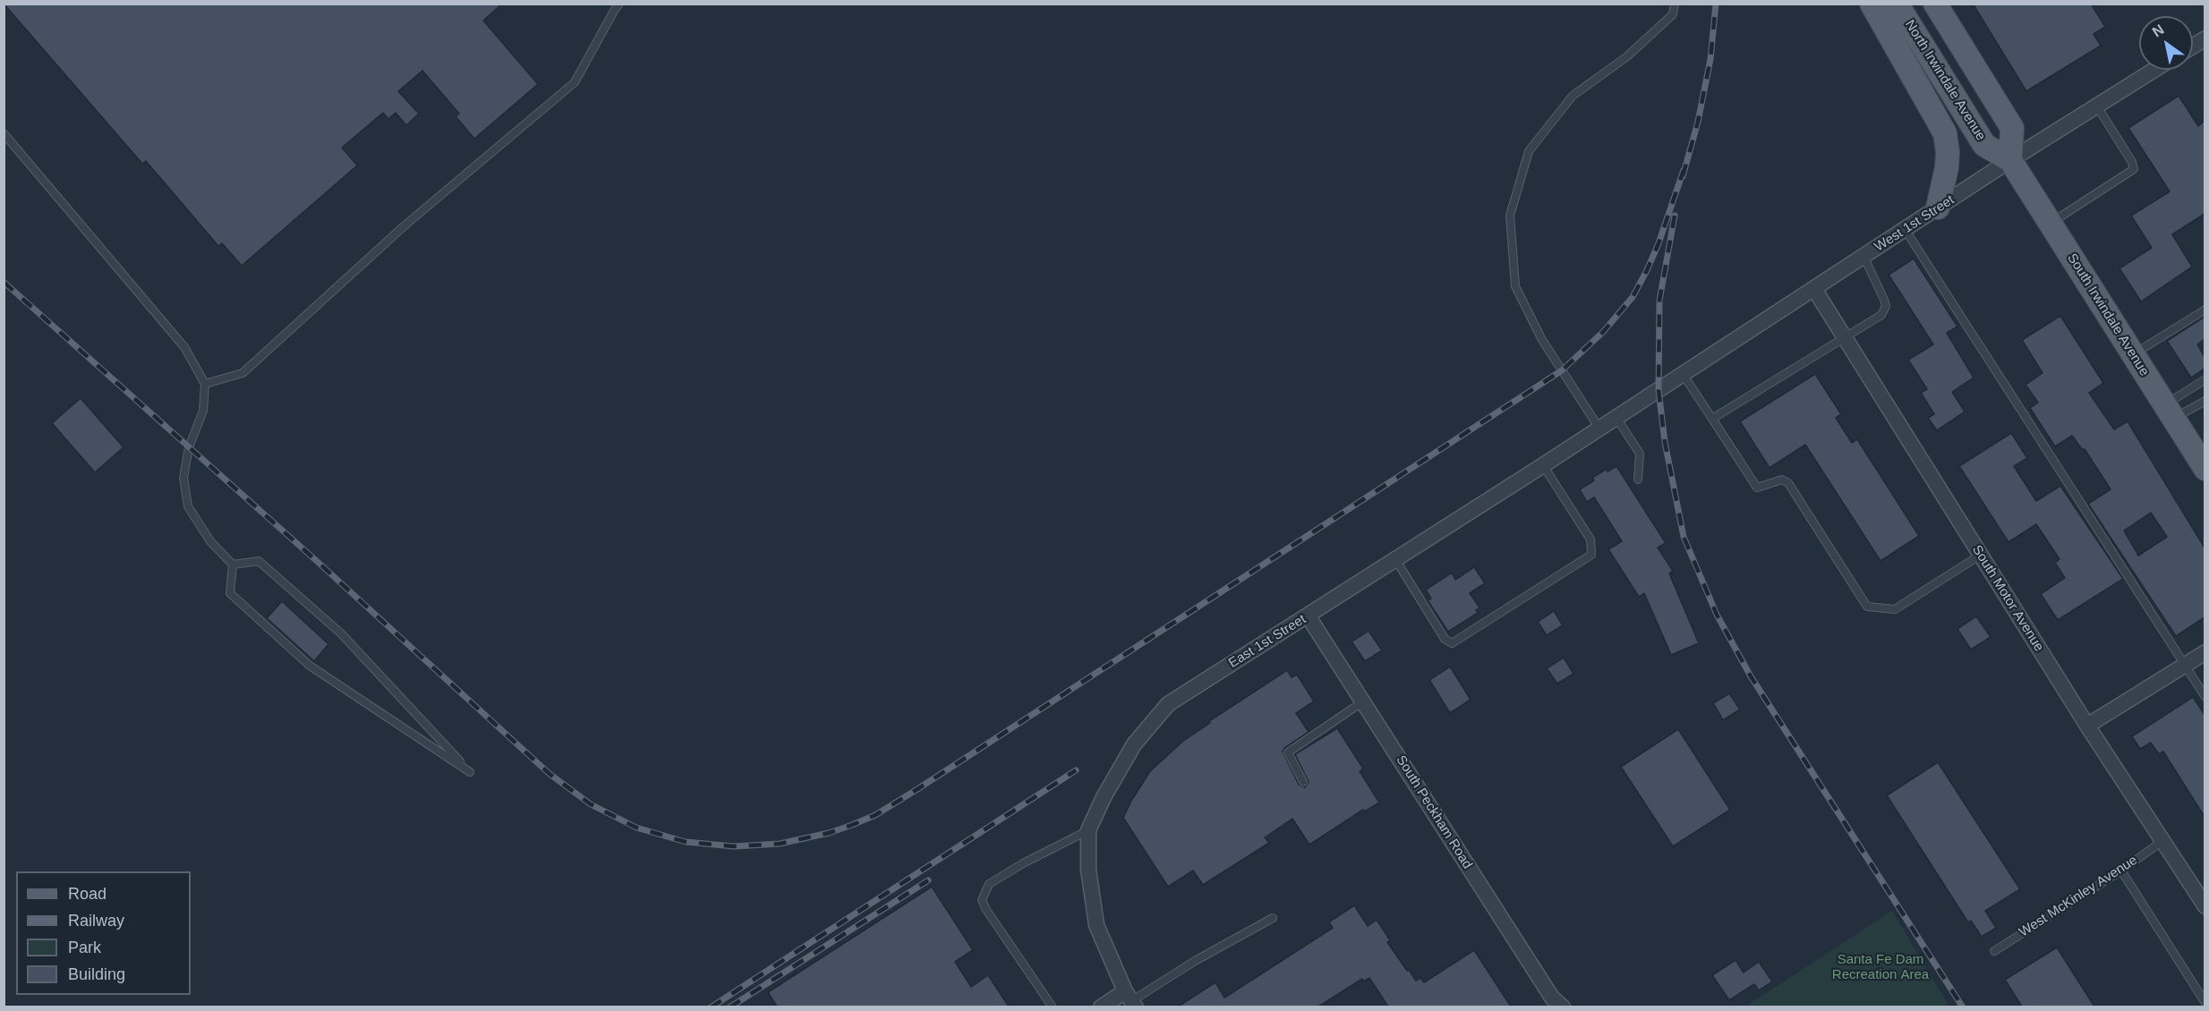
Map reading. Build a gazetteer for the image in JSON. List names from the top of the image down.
{
  "streets": {
    "main road": ["North Irwindale Avenue", "South Irwindale Avenue"],
    "street": [
      "West 1st Street",
      "South Motor Avenue",
      "East 1st Street",
      "South Peckham Road"
    ],
    "lane": ["West McKinley Avenue"]
  },
  "crossings": [
    ["North Irwindale Avenue", "West 1st Street"],
    ["North Irwindale Avenue", "South Irwindale Avenue"],
    ["West 1st Street", "South Irwindale Avenue"],
    ["West 1st Street", "South Motor Avenue"],
    ["West 1st Street", "East 1st Street"],
    ["South Motor Avenue", "West McKinley Avenue"],
    ["East 1st Street", "South Peckham Road"]
  ],
  "parks": ["Santa Fe Dam Recreation Area"],
  "legend": [
    "Road",
    "Railway",
    "Park",
    "Building"
  ],
  "north": "top left"
}
